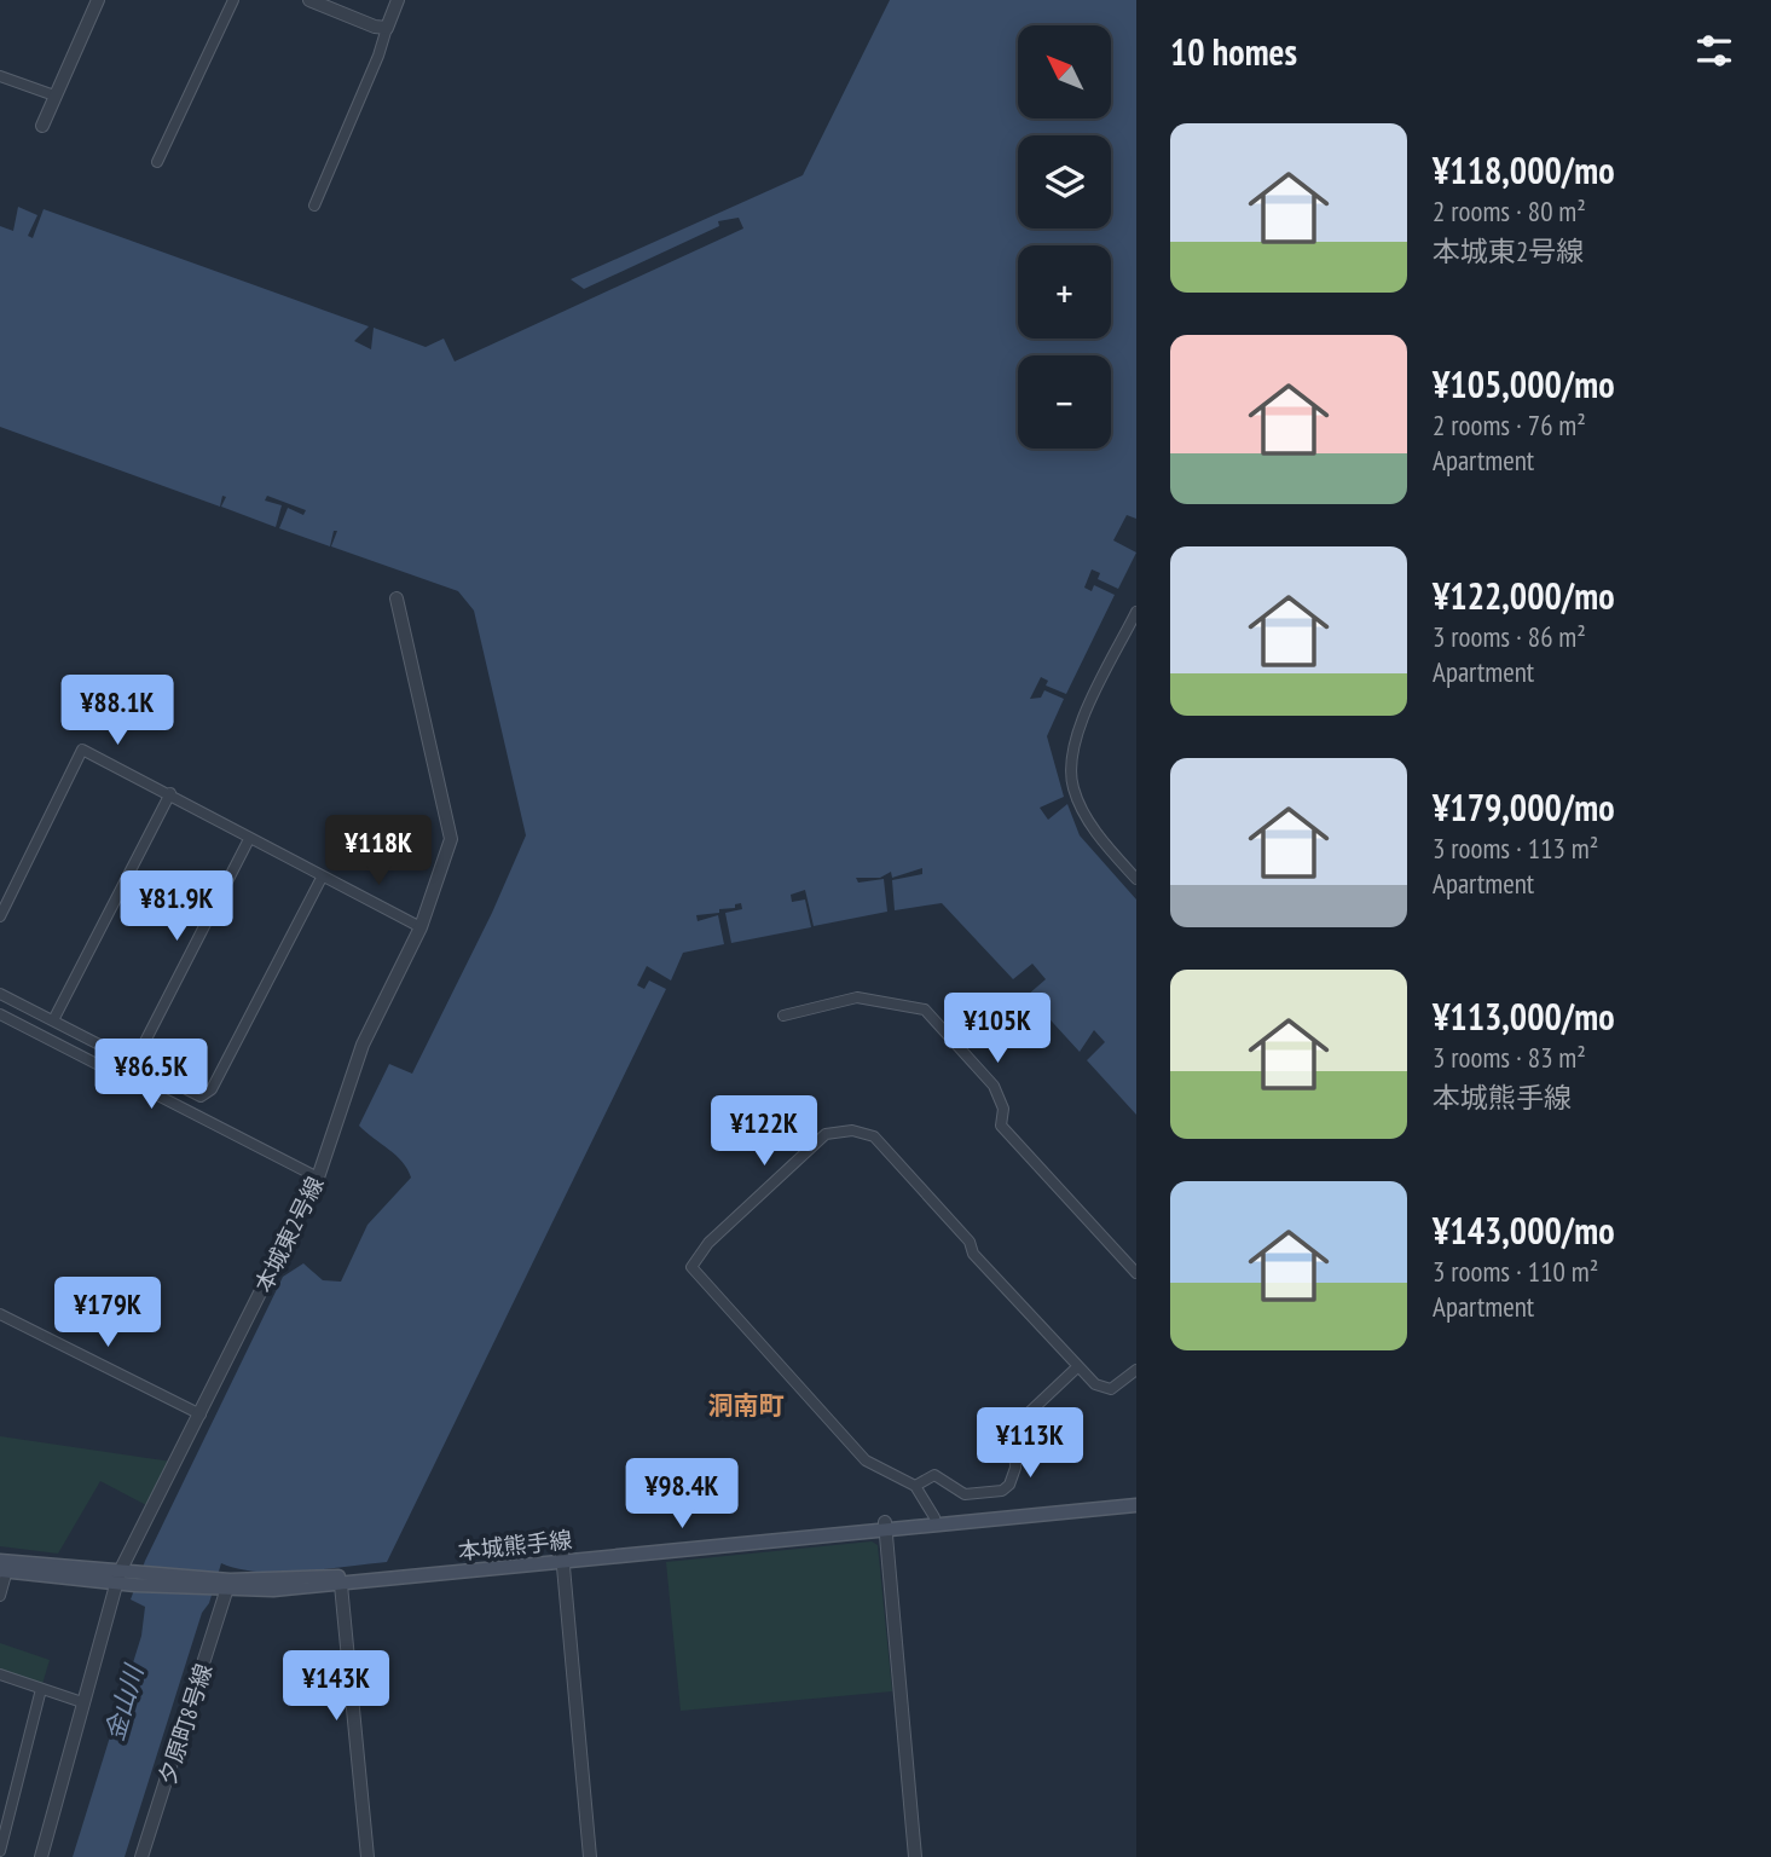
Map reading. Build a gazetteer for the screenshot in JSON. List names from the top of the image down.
{
  "streets": {
    "main road": ["本城熊手線"],
    "street": ["本城東2号線", "夕原町8号線"]
  },
  "crossings": [
    ["本城東2号線", "本城熊手線"],
    ["本城熊手線", "夕原町8号線"]
  ],
  "districts": ["洞南町"],
  "water": ["金山川"],
  "north": "top left",
  "page": {
    "heading": "10 homes",
    "map_buttons": ["+", "−"],
    "list": [
      {
        "name": "¥118,000/mo",
        "note": "2 rooms · 80 m² · 本城東2号線"
      },
      {
        "name": "¥105,000/mo",
        "note": "2 rooms · 76 m² · Apartment"
      },
      {
        "name": "¥122,000/mo",
        "note": "3 rooms · 86 m² · Apartment"
      },
      {
        "name": "¥179,000/mo",
        "note": "3 rooms · 113 m² · Apartment"
      },
      {
        "name": "¥113,000/mo",
        "note": "3 rooms · 83 m² · 本城熊手線"
      },
      {
        "name": "¥143,000/mo",
        "note": "3 rooms · 110 m² · Apartment"
      }
    ],
    "price": [
      "¥88.1K",
      "¥118K",
      "¥81.9K",
      "¥105K",
      "¥86.5K",
      "¥122K",
      "¥179K",
      "¥113K",
      "¥98.4K",
      "¥143K"
    ]
  }
}
